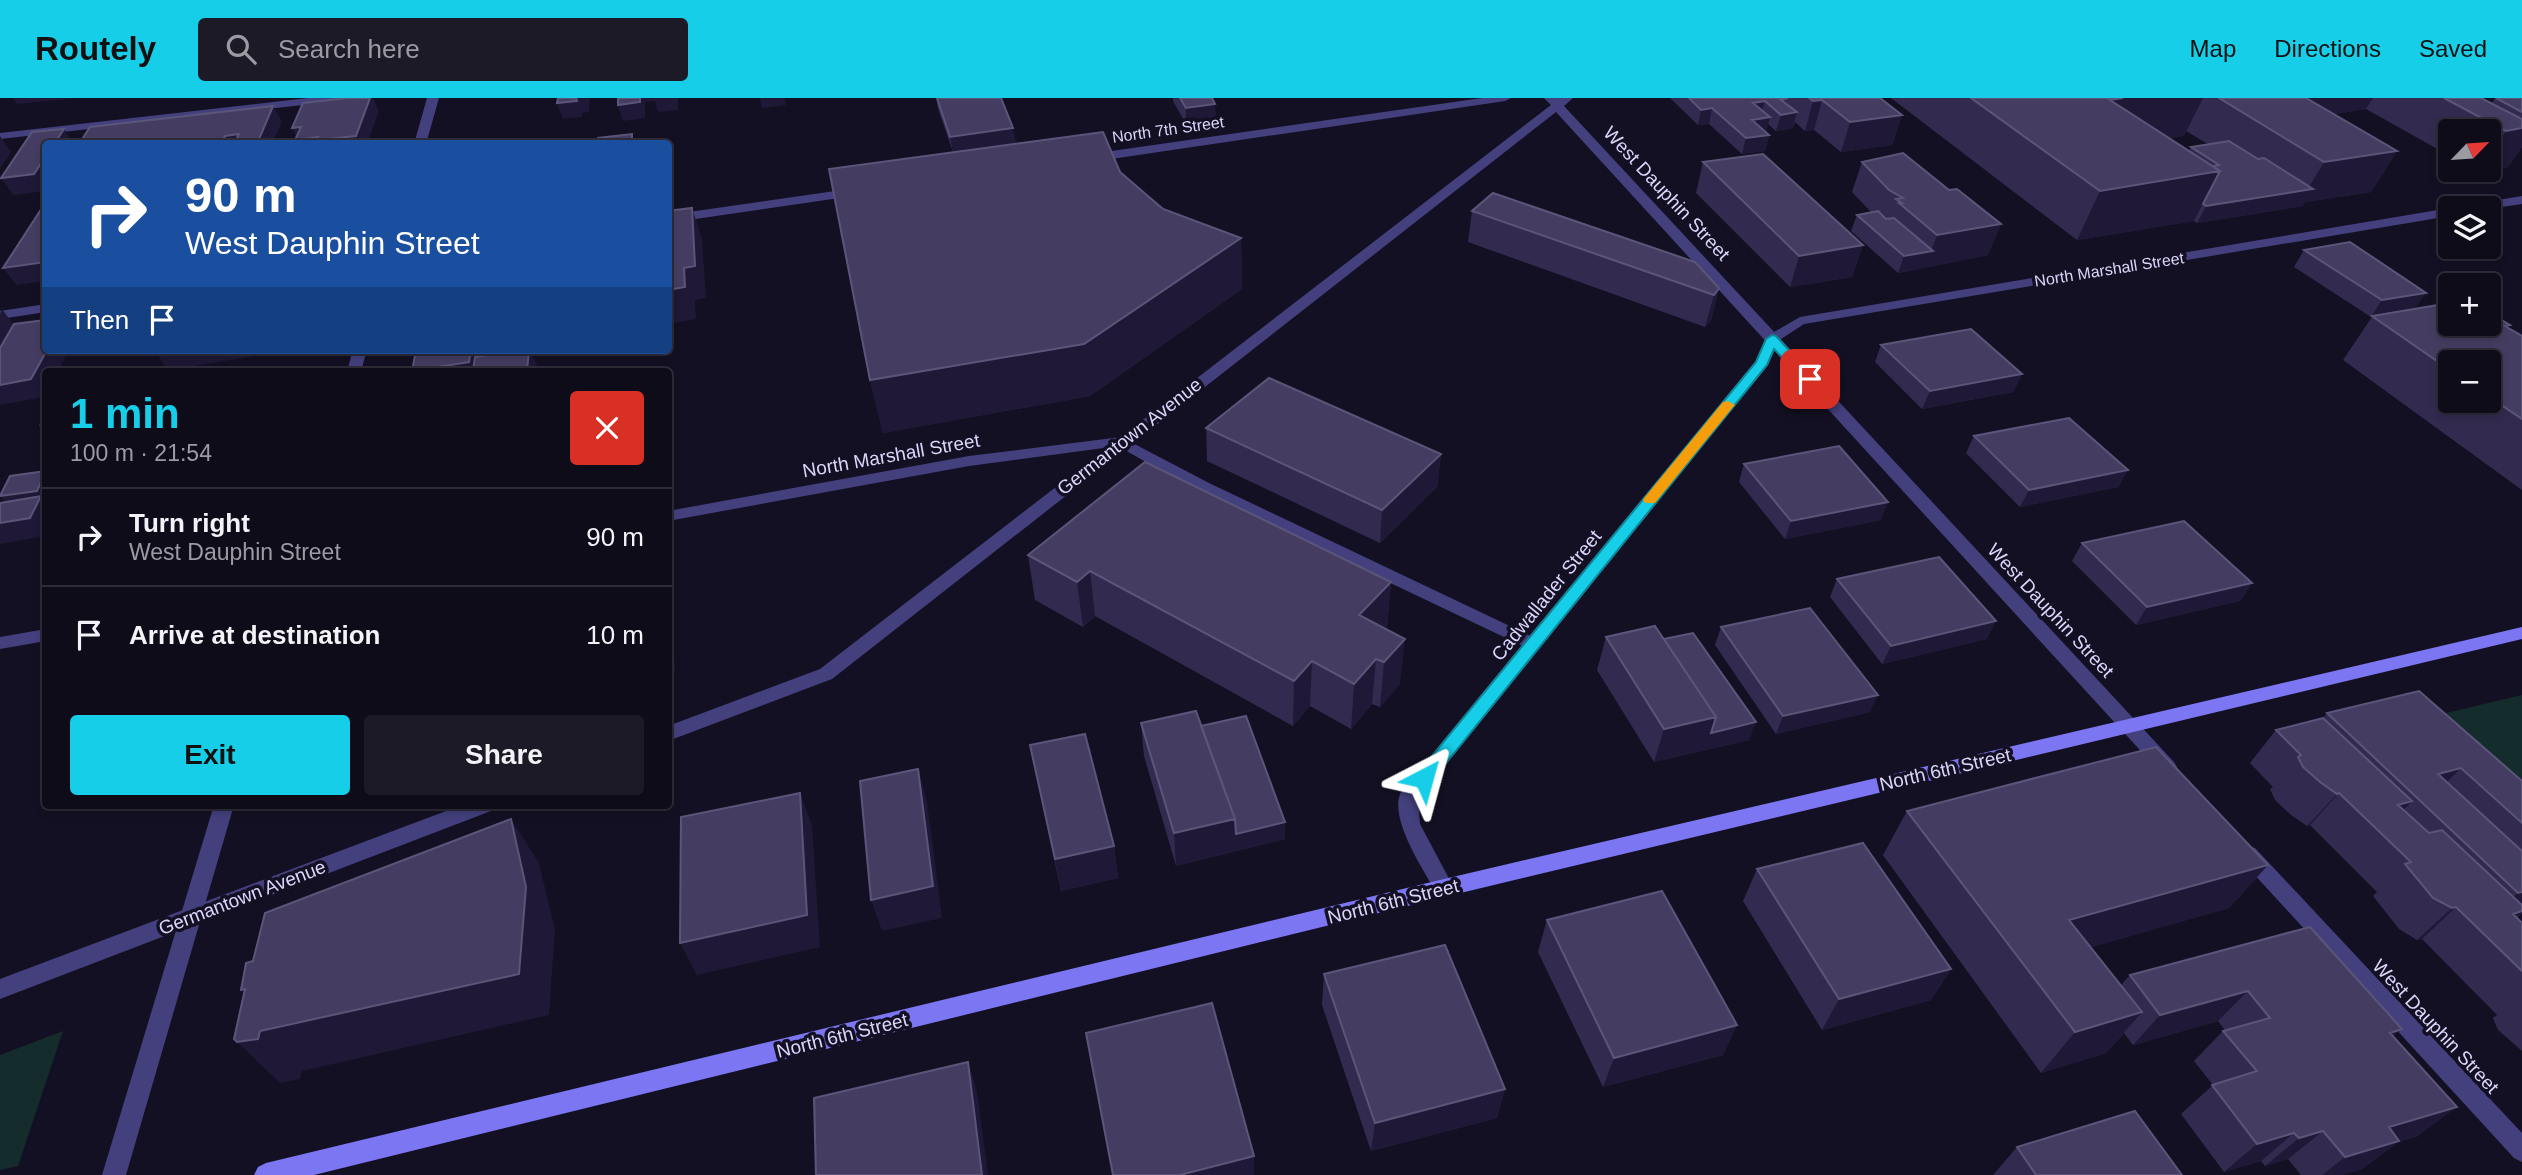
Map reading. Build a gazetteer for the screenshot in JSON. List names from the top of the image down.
{
  "streets": {
    "main road": ["North 6th Street"],
    "street": [
      "North 7th Street",
      "West Dauphin Street",
      "North Marshall Street",
      "Germantown Avenue",
      "Cadwallader Street"
    ]
  },
  "crossings": [
    ["West Dauphin Street", "North Marshall Street"],
    ["West Dauphin Street", "Germantown Avenue"],
    ["West Dauphin Street", "Cadwallader Street"],
    ["West Dauphin Street", "North 6th Street"],
    ["North Marshall Street", "Germantown Avenue"],
    ["North Marshall Street", "Cadwallader Street"],
    ["Cadwallader Street", "North 6th Street"]
  ],
  "north": "top right",
  "page": {
    "header": "Routely",
    "search": "Search here",
    "nav": ["Map", "Directions", "Saved"],
    "map_buttons": ["+", "−"],
    "turn": ["90 m", "West Dauphin Street"],
    "then": "Then",
    "heading": ["1 min", "100 m · 21:54"],
    "list": [
      {
        "name": "Turn right",
        "note": "West Dauphin Street",
        "value": "90 m"
      },
      {
        "name": "Arrive at destination",
        "value": "10 m"
      }
    ],
    "buttons": ["Exit", "Share"]
  }
}
